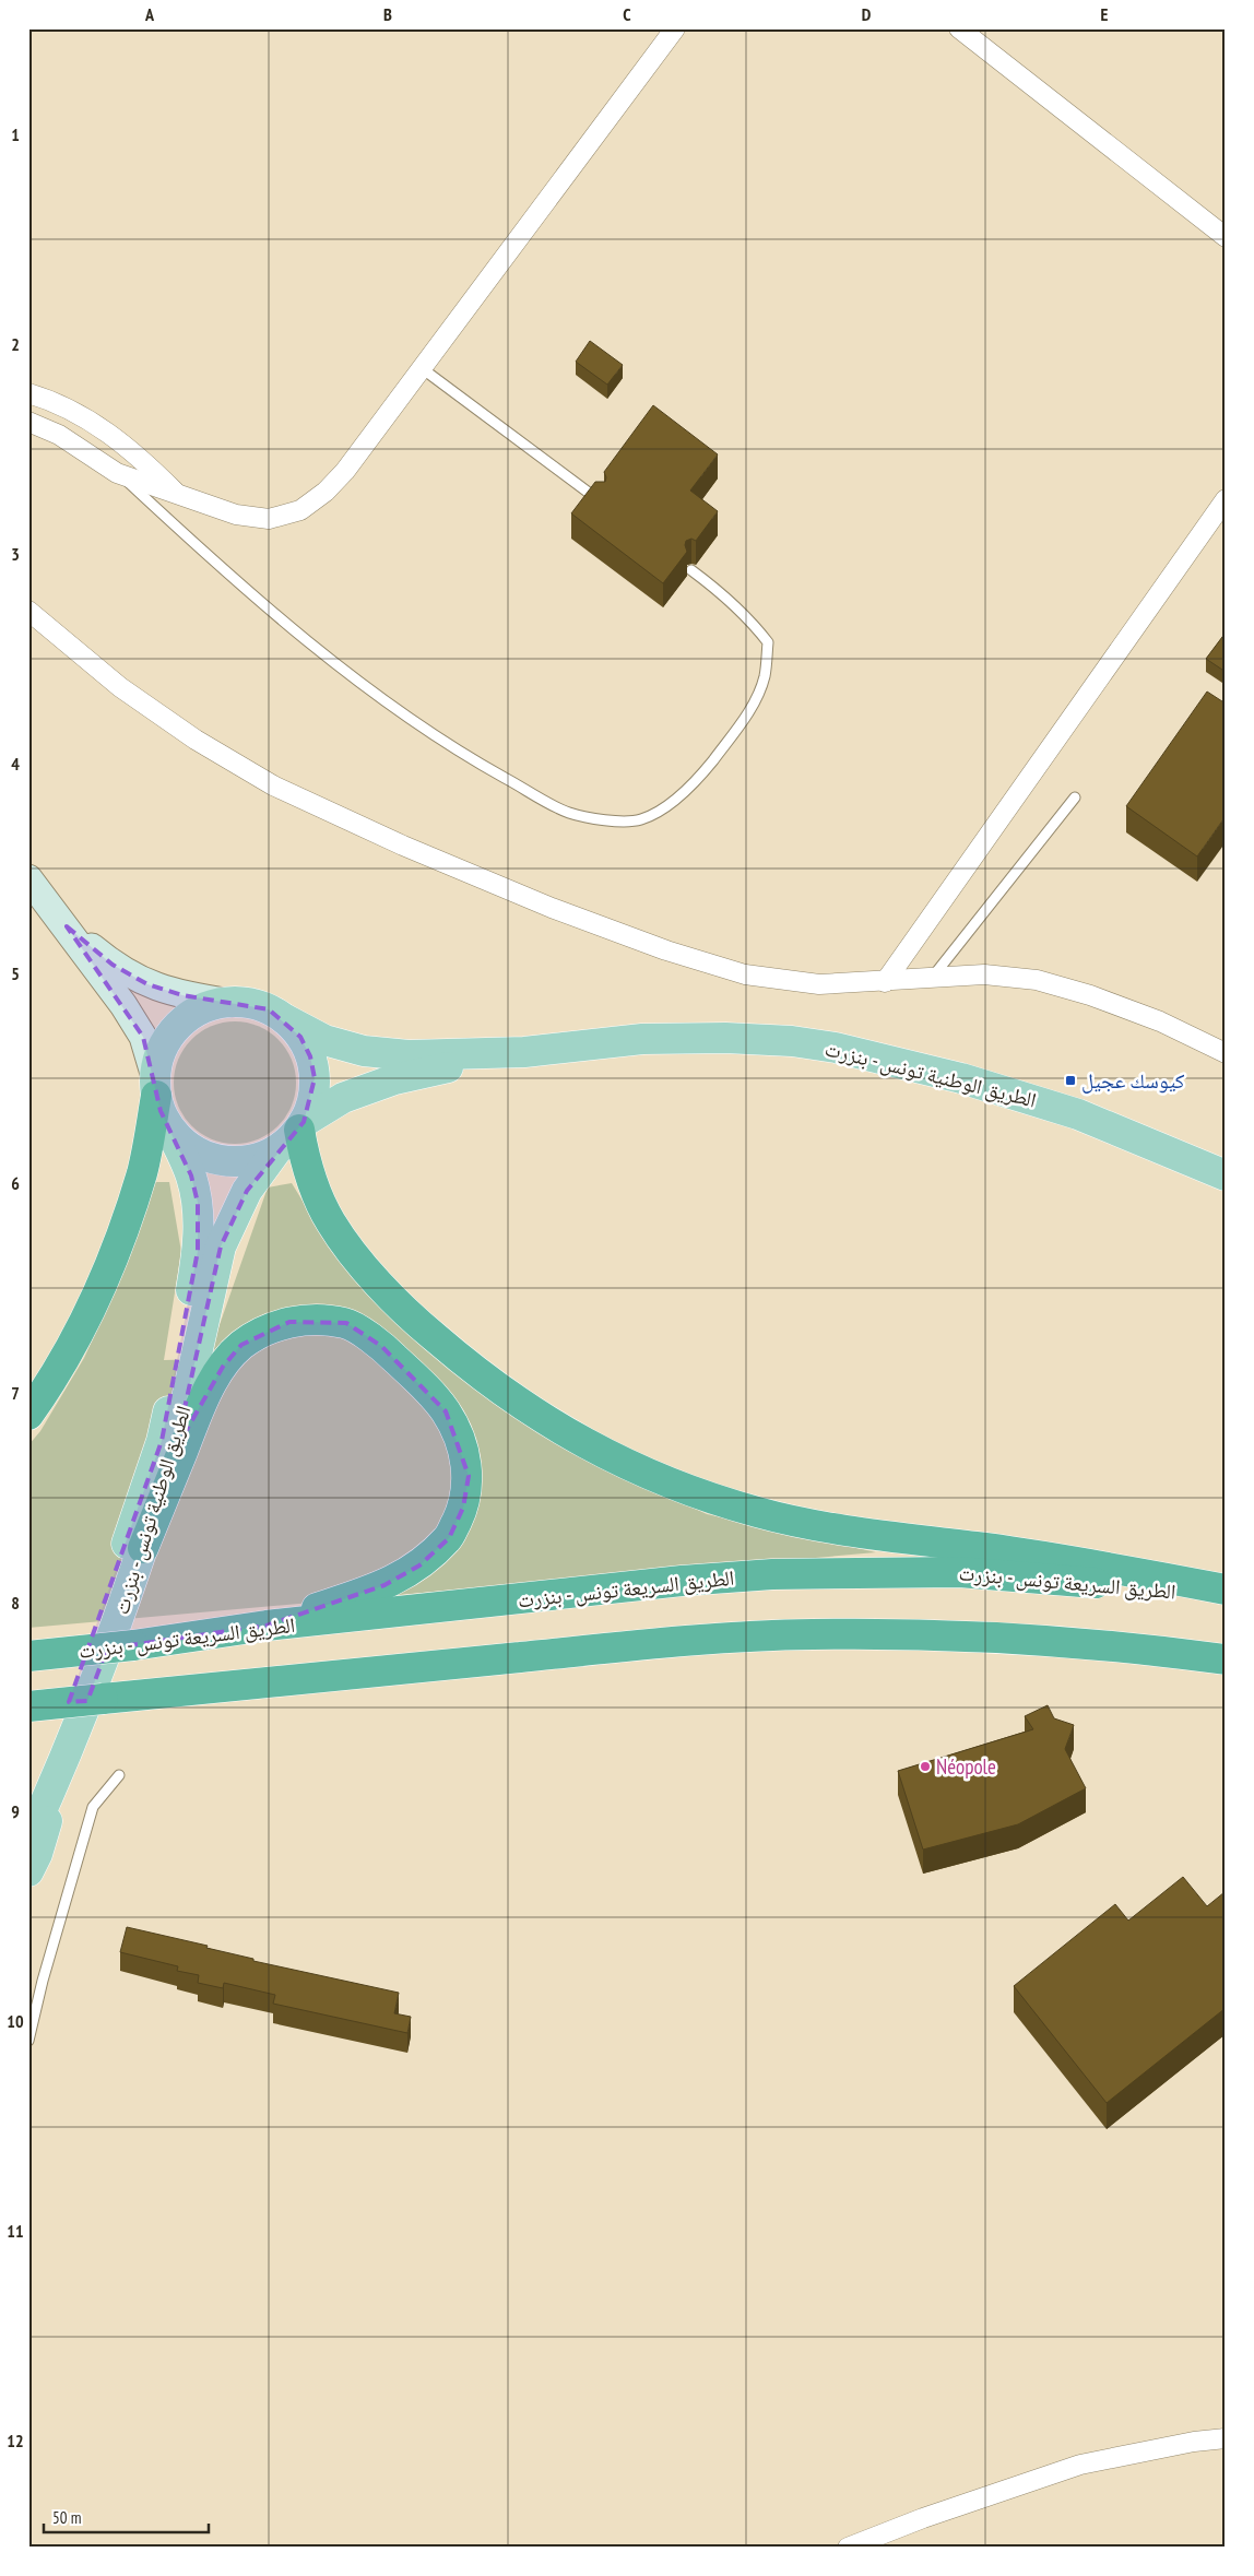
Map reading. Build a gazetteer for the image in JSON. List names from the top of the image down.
{
  "streets": {
    "highway": ["الطريق السريعة تونس - بنزرت"],
    "main road": ["الطريق الوطنية تونس - بنزرت"]
  },
  "places": {
    "transit": ["كيوسك عجيل"],
    "other": ["Néopole"]
  },
  "scale_bar": "50 m",
  "grid": {
    "columns": [
      "A",
      "B",
      "C",
      "D",
      "E"
    ],
    "rows": [
      "1",
      "2",
      "3",
      "4",
      "5",
      "6",
      "7",
      "8",
      "9",
      "10",
      "11",
      "12"
    ]
  }
}
